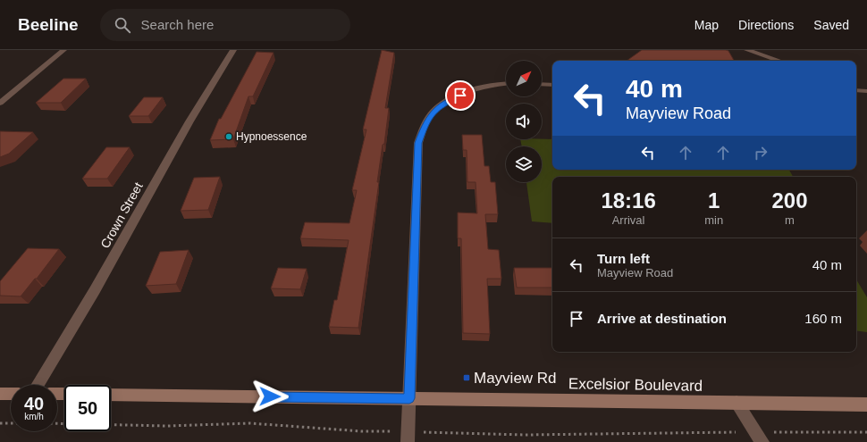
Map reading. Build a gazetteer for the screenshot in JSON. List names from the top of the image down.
{
  "streets": {
    "main road": ["Excelsior Boulevard"],
    "street": ["Crown Street"]
  },
  "places": {
    "other": ["Hypnoessence"],
    "transit": ["Mayview Rd"]
  },
  "north": "top right",
  "page": {
    "header": "Beeline",
    "search": "Search here",
    "nav": ["Map", "Directions", "Saved"],
    "turn": ["40 m", "Mayview Road"],
    "eta": [
      "18:16",
      "Arrival",
      "1",
      "min",
      "200",
      "m"
    ],
    "list": [
      {
        "name": "Turn left",
        "note": "Mayview Road",
        "value": "40 m"
      },
      {
        "name": "Arrive at destination",
        "value": "160 m"
      }
    ],
    "speed": "40 km/h",
    "limit": "50"
  }
}
